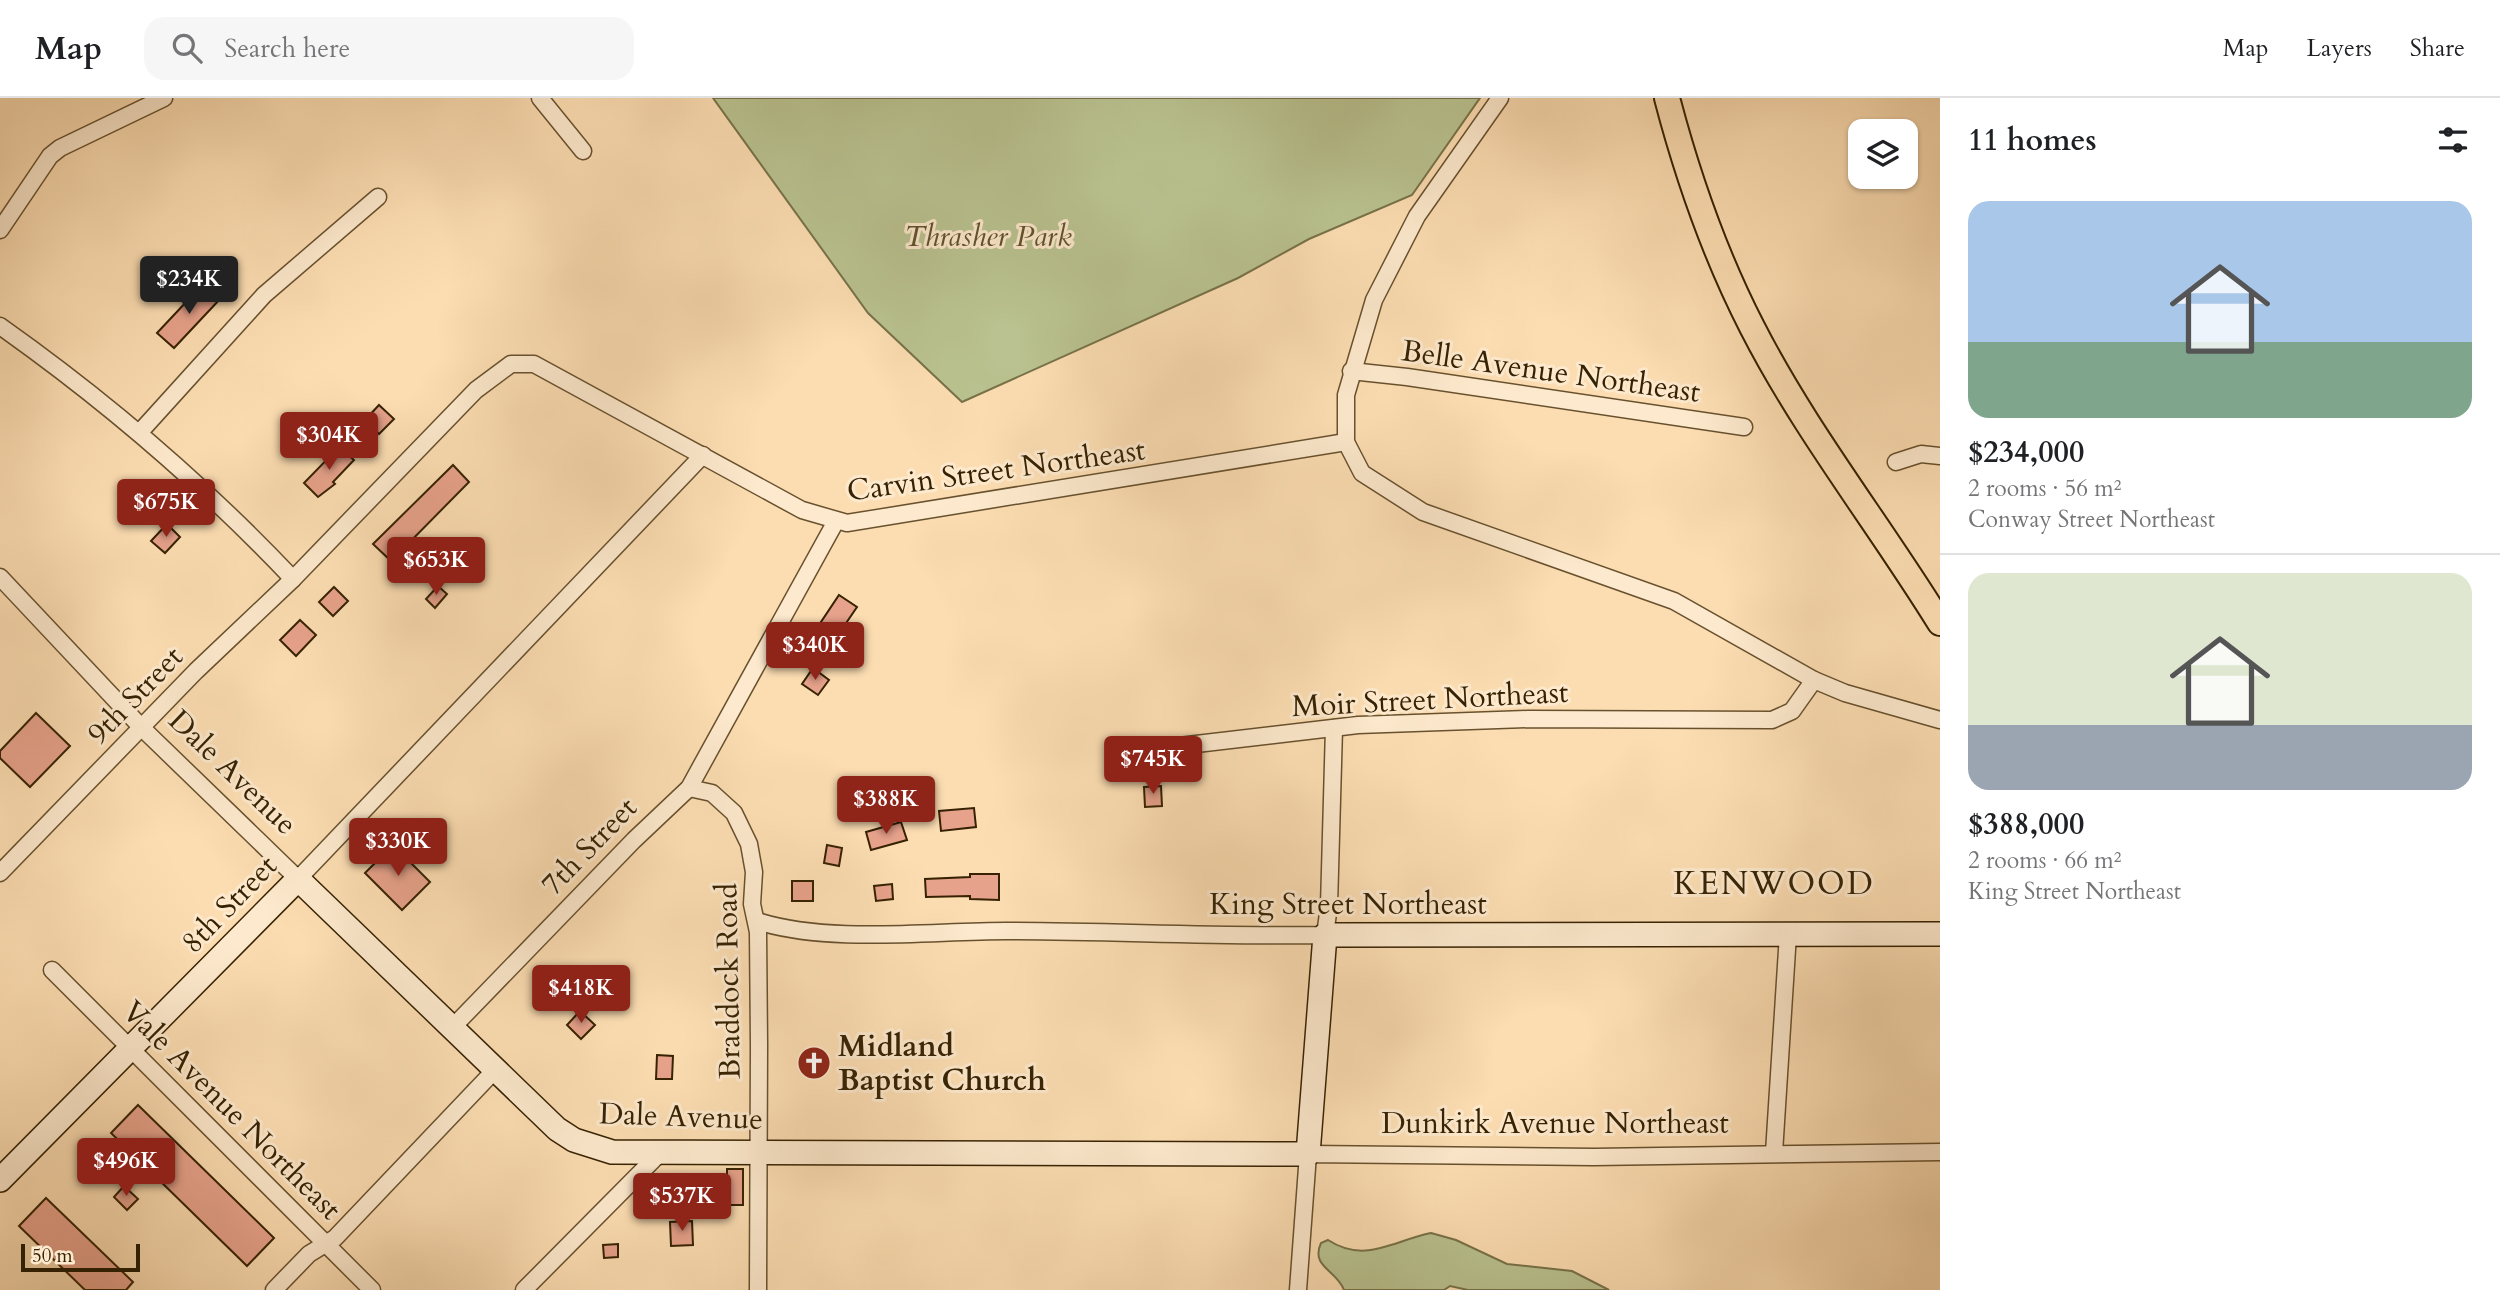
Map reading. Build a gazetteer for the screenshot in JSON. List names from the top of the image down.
{
  "streets": {
    "street": [
      "Belle Avenue Northeast",
      "Carvin Street Northeast",
      "9th Street",
      "Moir Street Northeast",
      "Dale Avenue",
      "7th Street",
      "8th Street",
      "King Street Northeast",
      "Braddock Road",
      "Vale Avenue Northeast",
      "Dunkirk Avenue Northeast"
    ]
  },
  "crossings": [
    ["Carvin Street Northeast", "9th Street"],
    ["Carvin Street Northeast", "7th Street"],
    ["Carvin Street Northeast", "8th Street"],
    ["9th Street", "Dale Avenue"],
    ["Dale Avenue", "7th Street"],
    ["Dale Avenue", "8th Street"],
    ["Dale Avenue", "Braddock Road"],
    ["Dale Avenue", "Dunkirk Avenue Northeast"],
    ["7th Street", "Braddock Road"],
    ["8th Street", "Vale Avenue Northeast"],
    ["King Street Northeast", "Braddock Road"]
  ],
  "districts": ["KENWOOD"],
  "parks": ["Thrasher Park"],
  "places": {
    "church": ["Midland Baptist Church"]
  },
  "scale_bar": "50 m",
  "page": {
    "header": "Map",
    "search": "Search here",
    "nav": ["Map", "Layers", "Share"],
    "heading": "11 homes",
    "list": [
      {
        "name": "$234,000",
        "note": "2 rooms · 56 m² · Conway Street Northeast"
      },
      {
        "name": "$388,000",
        "note": "2 rooms · 66 m² · King Street Northeast"
      }
    ],
    "price": [
      "$234K",
      "$304K",
      "$675K",
      "$653K",
      "$340K",
      "$745K",
      "$388K",
      "$330K",
      "$418K",
      "$496K",
      "$537K"
    ],
    "scale": "50 m"
  }
}
